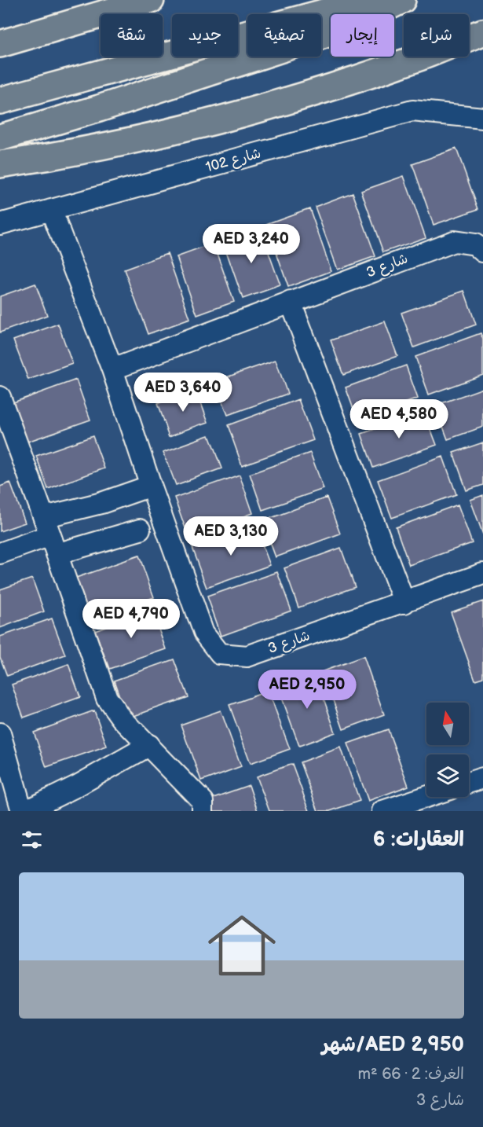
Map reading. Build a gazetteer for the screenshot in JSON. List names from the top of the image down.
{
  "streets": {
    "street": ["شارع 102", "شارع 3"]
  },
  "crossings": [
    ["شارع 102", "شارع 3"]
  ],
  "north": "top",
  "page": {
    "chip": [
      "شراء",
      "إيجار",
      "تصفية",
      "جديد",
      "شقة"
    ],
    "price": [
      "AED 3,240",
      "AED 3,640",
      "AED 4,580",
      "AED 3,130",
      "AED 4,790",
      "AED 2,950"
    ],
    "heading": "العقارات: 6",
    "list": [
      {
        "name": "AED 2,950/شهر",
        "note": "الغرف: 2 · 66 m² · شارع 3"
      }
    ]
  }
}
